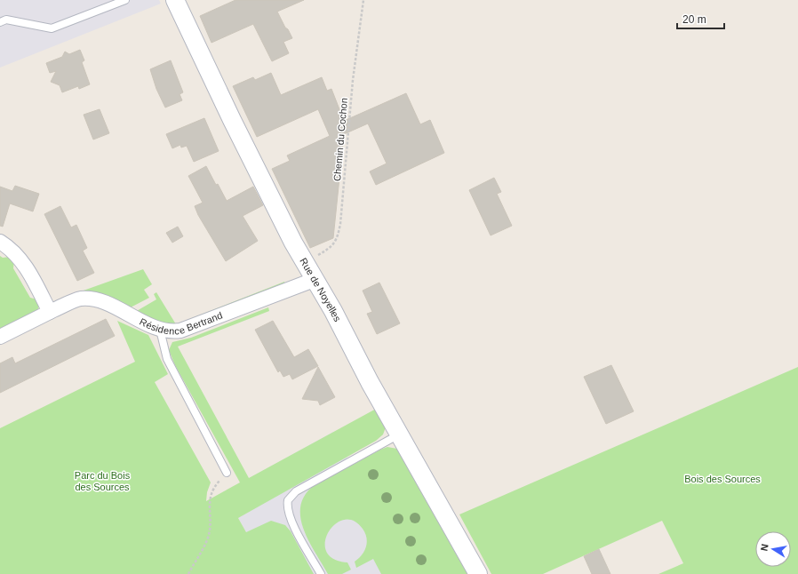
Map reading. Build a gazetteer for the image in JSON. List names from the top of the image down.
{
  "streets": {
    "street": ["Rue de Noyelles", "Résidence Bertrand"],
    "path": ["Chemin du Cochon"]
  },
  "crossings": [
    ["Chemin du Cochon", "Rue de Noyelles"],
    ["Rue de Noyelles", "Résidence Bertrand"]
  ],
  "parks": ["Parc du Bois des Sources", "Bois des Sources"],
  "scale_bar": "20 m",
  "north": "left"
}
